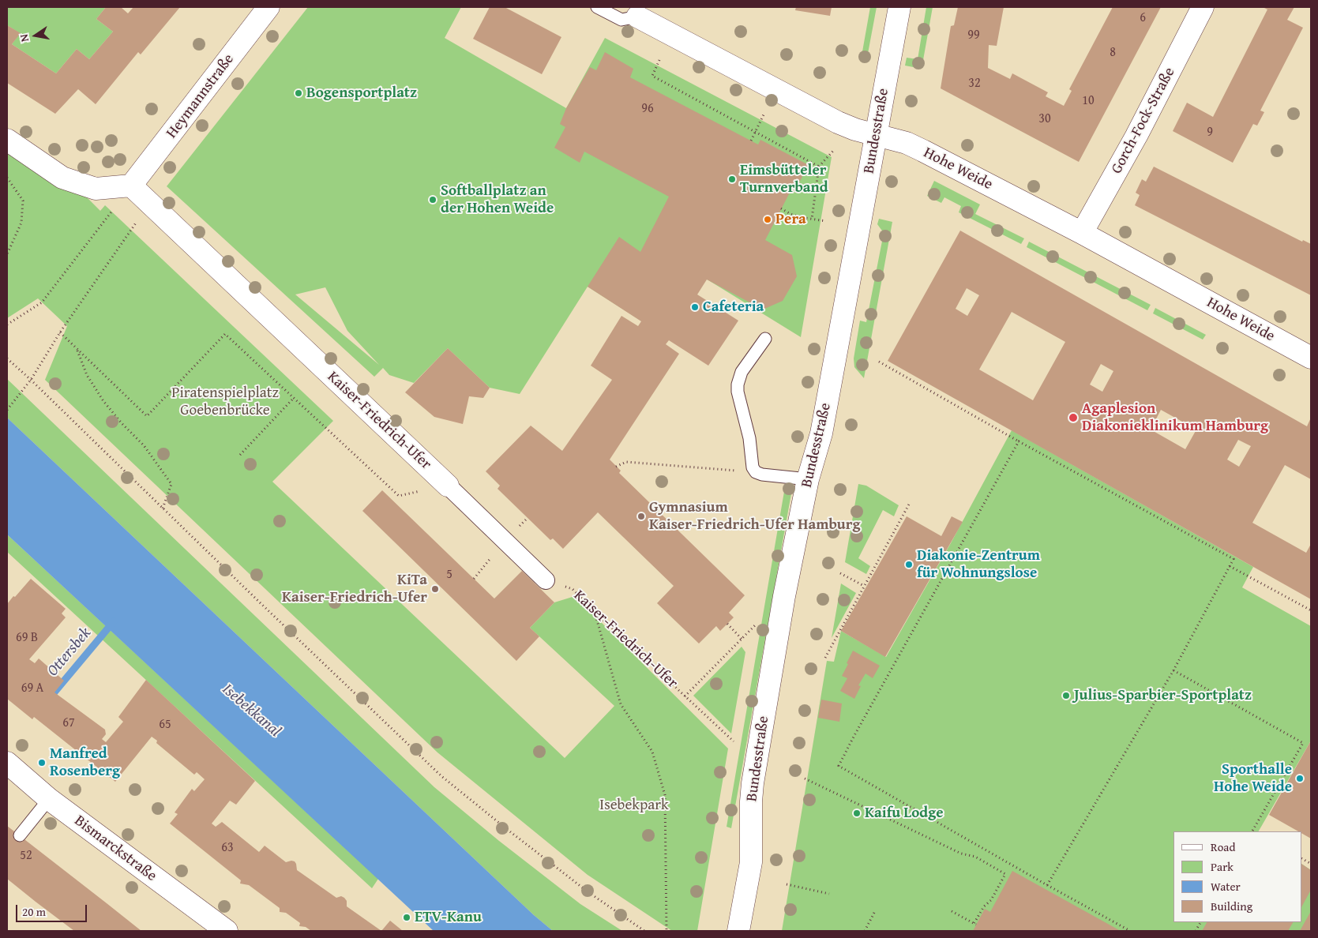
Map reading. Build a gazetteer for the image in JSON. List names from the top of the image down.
{
  "streets": {
    "street": [
      "Heymannstraße",
      "Gorch-Fock-Straße",
      "Bundesstraße",
      "Hohe Weide",
      "Kaiser-Friedrich-Ufer",
      "Bismarckstraße"
    ]
  },
  "crossings": [
    ["Heymannstraße", "Kaiser-Friedrich-Ufer"],
    ["Gorch-Fock-Straße", "Hohe Weide"],
    ["Bundesstraße", "Hohe Weide"]
  ],
  "water": ["Ottersbek", "Isebekkanal"],
  "parks": ["Piratenspielplatz Goebenbrücke", "Isebekpark"],
  "places": [
    "Bogensportplatz",
    "Eimsbütteler Turnverband",
    "Softballplatz an der Hohen Weide",
    "Pera",
    "Cafeteria",
    "Agaplesion Diakonieklinikum Hamburg",
    "Gymnasium Kaiser-Friedrich-Ufer Hamburg",
    "Diakonie-Zentrum für Wohnungslose",
    "KiTa Kaiser-Friedrich-Ufer",
    "Julius-Sparbier-Sportplatz",
    "Manfred Rosenberg",
    "Sporthalle Hohe Weide",
    "Kaifu Lodge",
    "ETV-Kanu"
  ],
  "house_numbers": [
    "6",
    "99",
    "8",
    "32",
    "10",
    "96",
    "30",
    "9",
    "5",
    "69 B",
    "69 A",
    "67",
    "65",
    "63",
    "52"
  ],
  "legend": [
    "Road",
    "Park",
    "Water",
    "Building"
  ],
  "scale_bar": "20 m",
  "north": "left"
}
